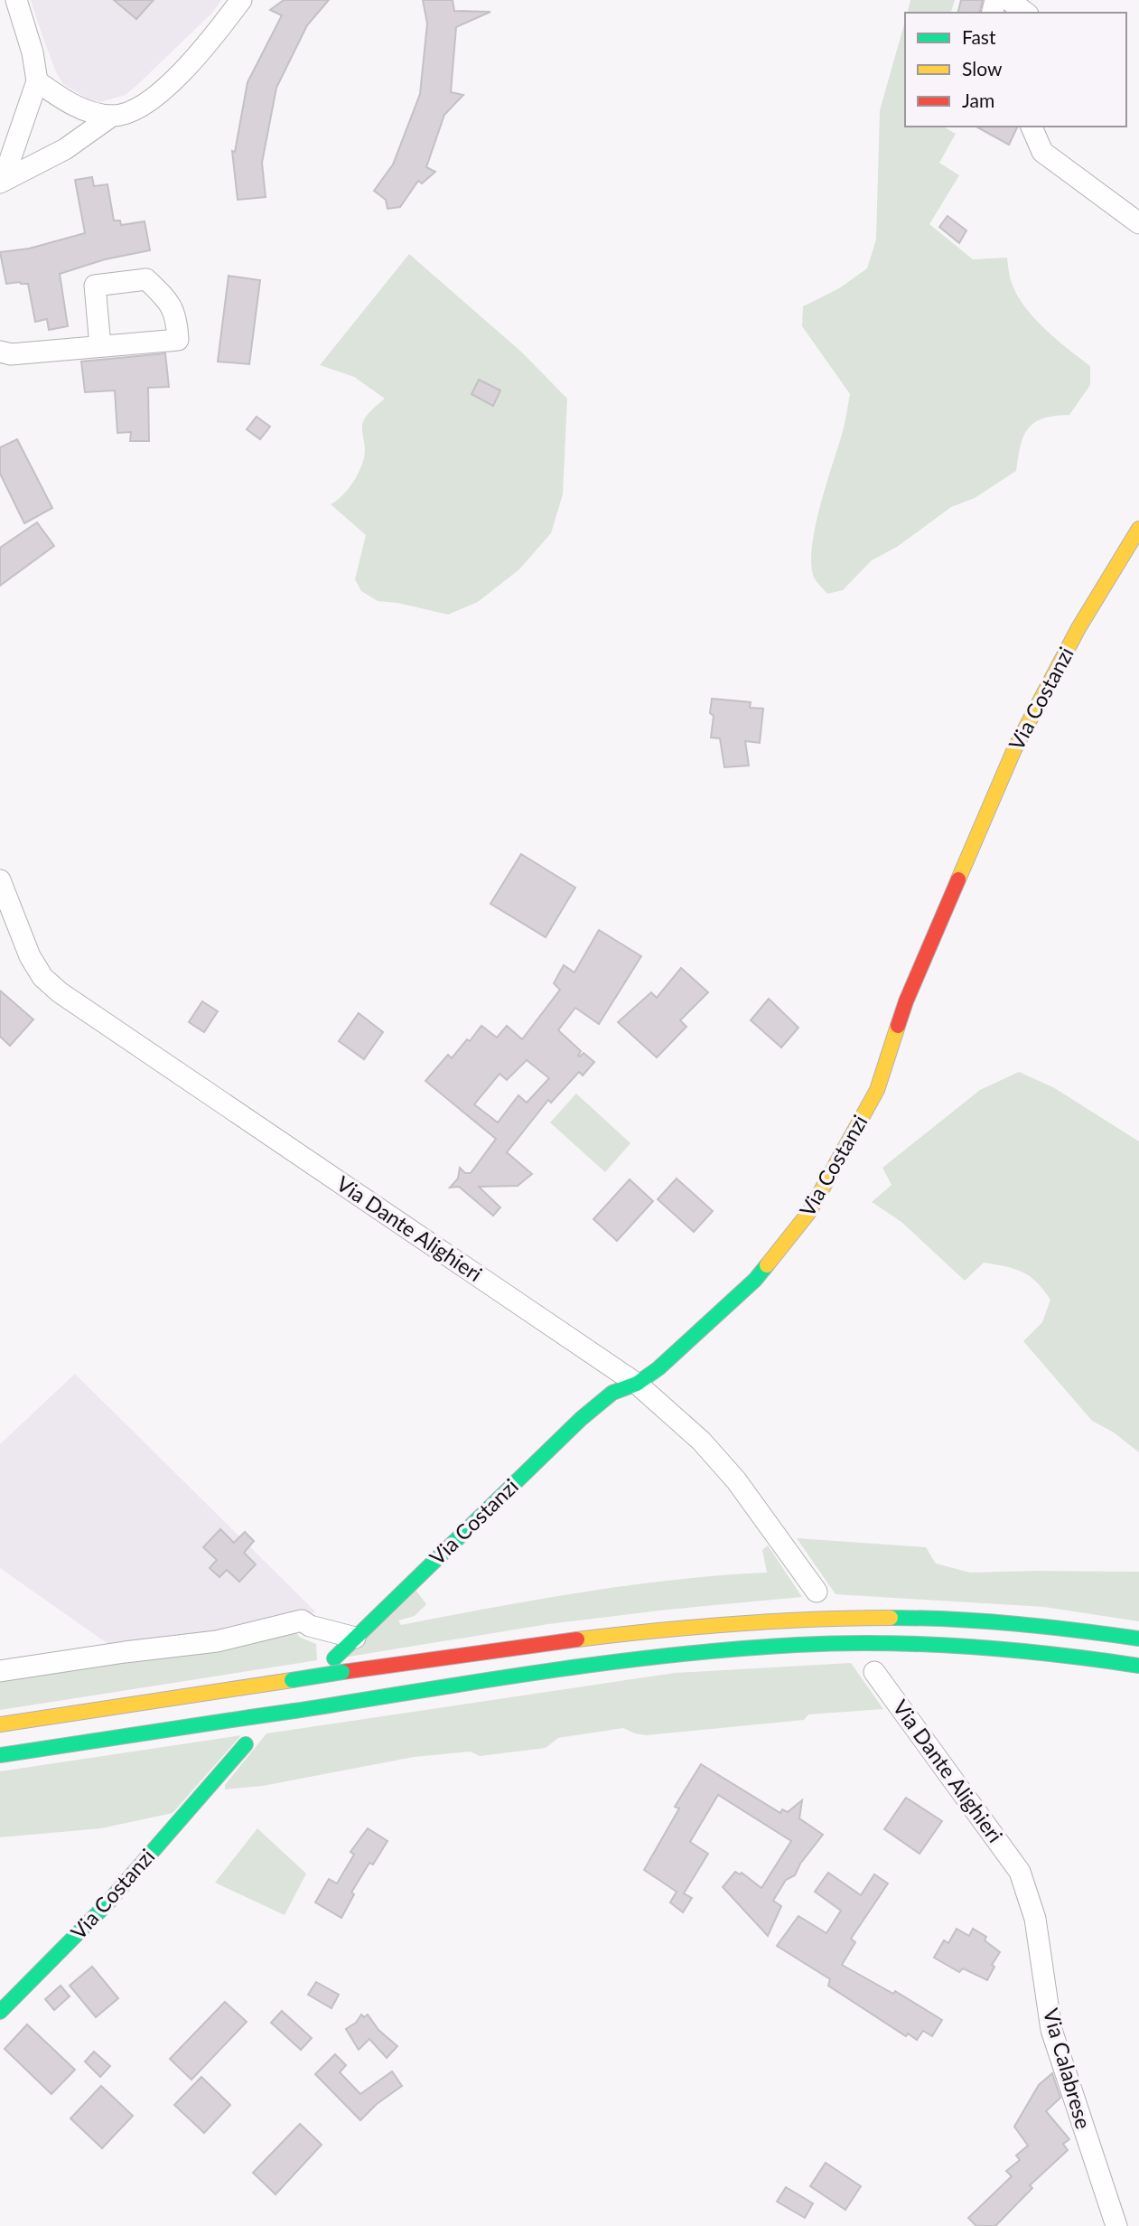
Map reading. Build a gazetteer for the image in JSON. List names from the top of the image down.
{
  "streets": {
    "main road": ["Via Costanzi"],
    "street": ["Via Dante Alighieri", "Via Calabrese"]
  },
  "crossings": [
    ["Via Costanzi", "Via Dante Alighieri"],
    ["Via Dante Alighieri", "Via Calabrese"]
  ],
  "legend": ["Fast", "Slow", "Jam"]
}
